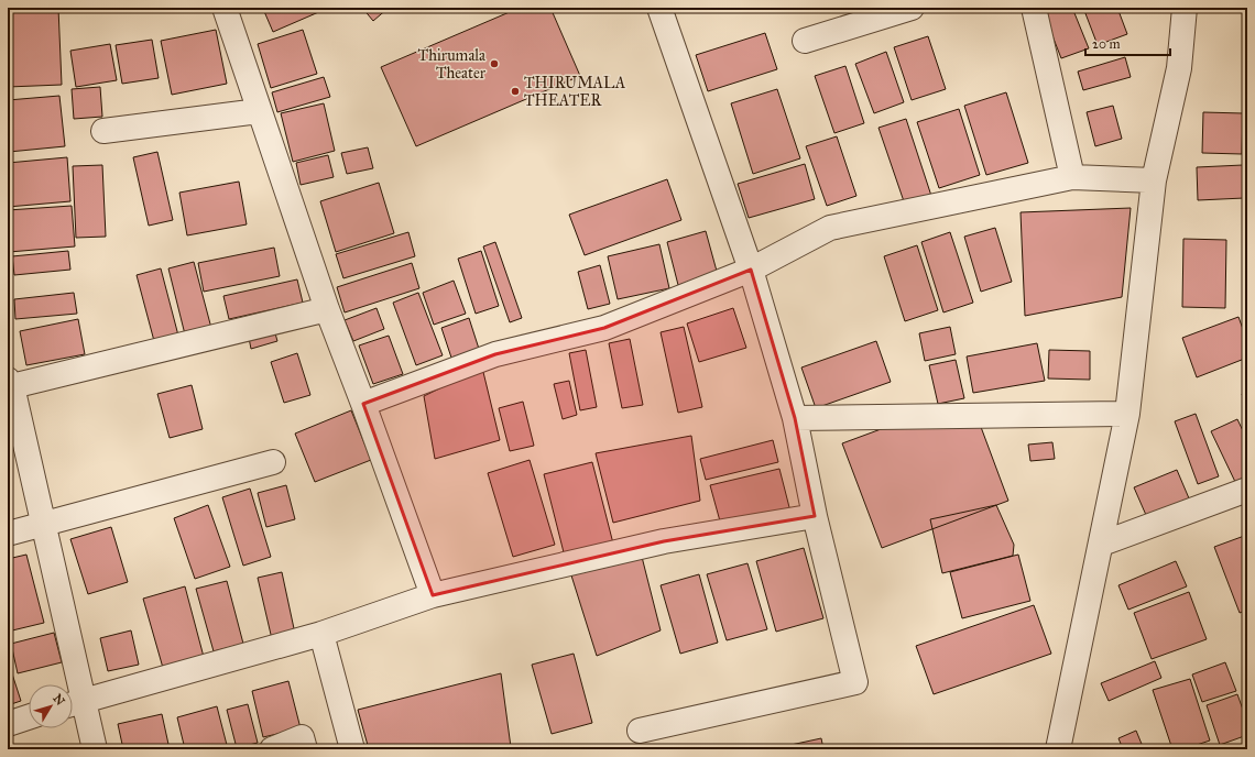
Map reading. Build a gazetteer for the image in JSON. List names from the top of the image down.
{
  "places": ["Thirumala Theater", "THIRUMALA THEATER"],
  "scale_bar": "20 m",
  "north": "top right"
}
